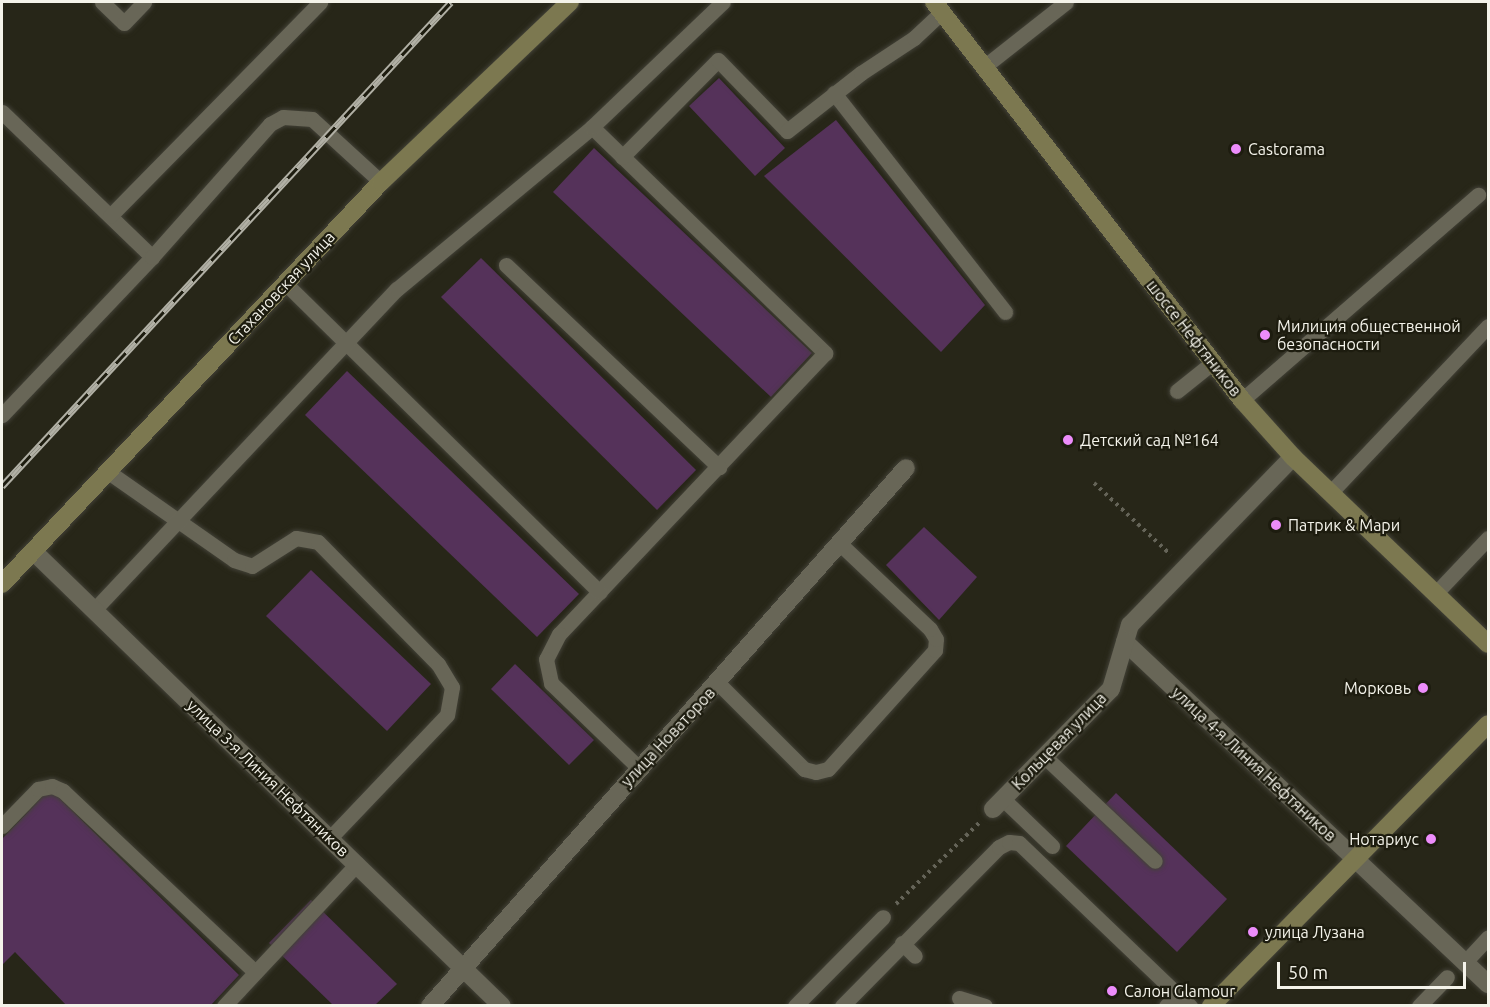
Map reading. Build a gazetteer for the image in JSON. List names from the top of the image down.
{
  "streets": {
    "street": [
      "Стахановская улица",
      "шоссе Нефтяников",
      "улица Новаторов",
      "Кольцевая улица",
      "улица 4-я Линия Нефтяников",
      "улица 3-я Линия Нефтяников"
    ]
  },
  "crossings": [
    ["Стахановская улица", "улица 3-я Линия Нефтяников"],
    ["шоссе Нефтяников", "Кольцевая улица"],
    ["улица Новаторов", "улица 3-я Линия Нефтяников"],
    ["Кольцевая улица", "улица 4-я Линия Нефтяников"]
  ],
  "places": [
    "Castorama",
    "Милиция общественной безопасности",
    "Детский сад №164",
    "Патрик & Мари",
    "Морковь",
    "Нотариус",
    "улица Лузана",
    "Салон Glamour"
  ],
  "scale_bar": "50 m"
}
